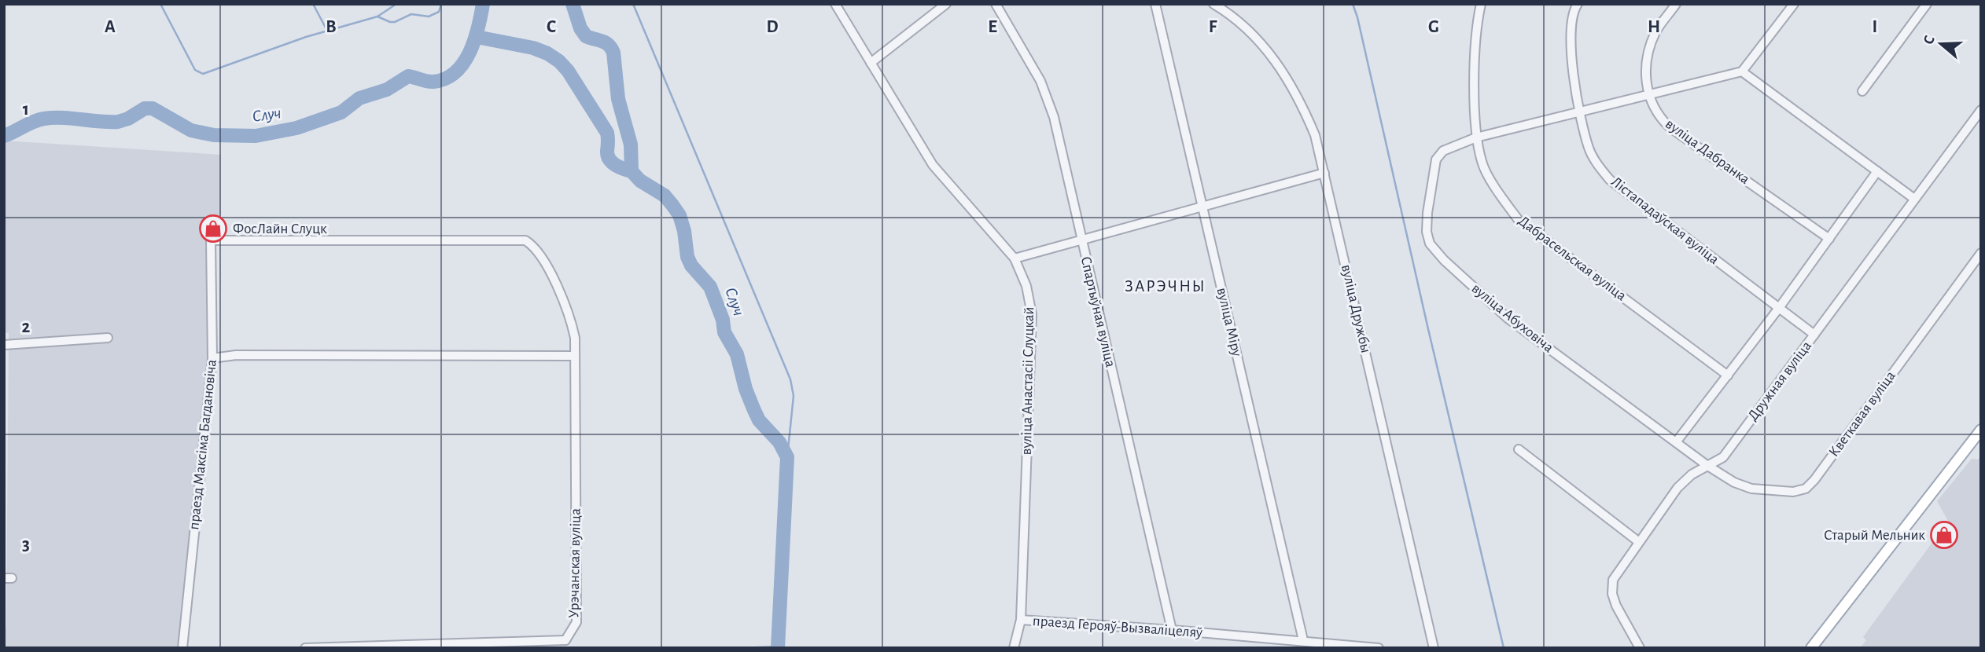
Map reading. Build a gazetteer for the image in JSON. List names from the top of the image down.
{
  "streets": {
    "street": [
      "вуліца Дабранка",
      "Лістападаўская вуліца",
      "Дабрасельская вуліца",
      "вуліца Дружбы",
      "Спартыўная вуліца",
      "вуліца Абуховіча",
      "вуліца Міру",
      "вуліца Анастасіі Слуцкай",
      "Дружная вуліца",
      "Кветкавая вуліца",
      "праезд Максіма Багдановіча",
      "Урэчанская вуліца",
      "праезд Герояў-Вызваліцеляў"
    ]
  },
  "crossings": [
    ["вуліца Дабранка", "вуліца Абуховіча"],
    ["Лістападаўская вуліца", "вуліца Абуховіча"],
    ["Лістападаўская вуліца", "Дружная вуліца"],
    ["Дабрасельская вуліца", "вуліца Абуховіча"],
    ["Спартыўная вуліца", "праезд Герояў-Вызваліцеляў"],
    ["вуліца Абуховіча", "Дружная вуліца"],
    ["вуліца Абуховіча", "Кветкавая вуліца"],
    ["вуліца Міру", "праезд Герояў-Вызваліцеляў"],
    ["вуліца Анастасіі Слуцкай", "праезд Герояў-Вызваліцеляў"],
    ["Дружная вуліца", "Кветкавая вуліца"],
    ["праезд Максіма Багдановіча", "Урэчанская вуліца"]
  ],
  "districts": ["ЗАРЭЧНЫ"],
  "water": ["Случ"],
  "places": {
    "shop": ["ФосЛайн Слуцк", "Старый Мельник"]
  },
  "north": "left",
  "grid": {
    "columns": [
      "A",
      "B",
      "C",
      "D",
      "E",
      "F",
      "G",
      "H",
      "I"
    ],
    "rows": ["1", "2", "3"]
  }
}
